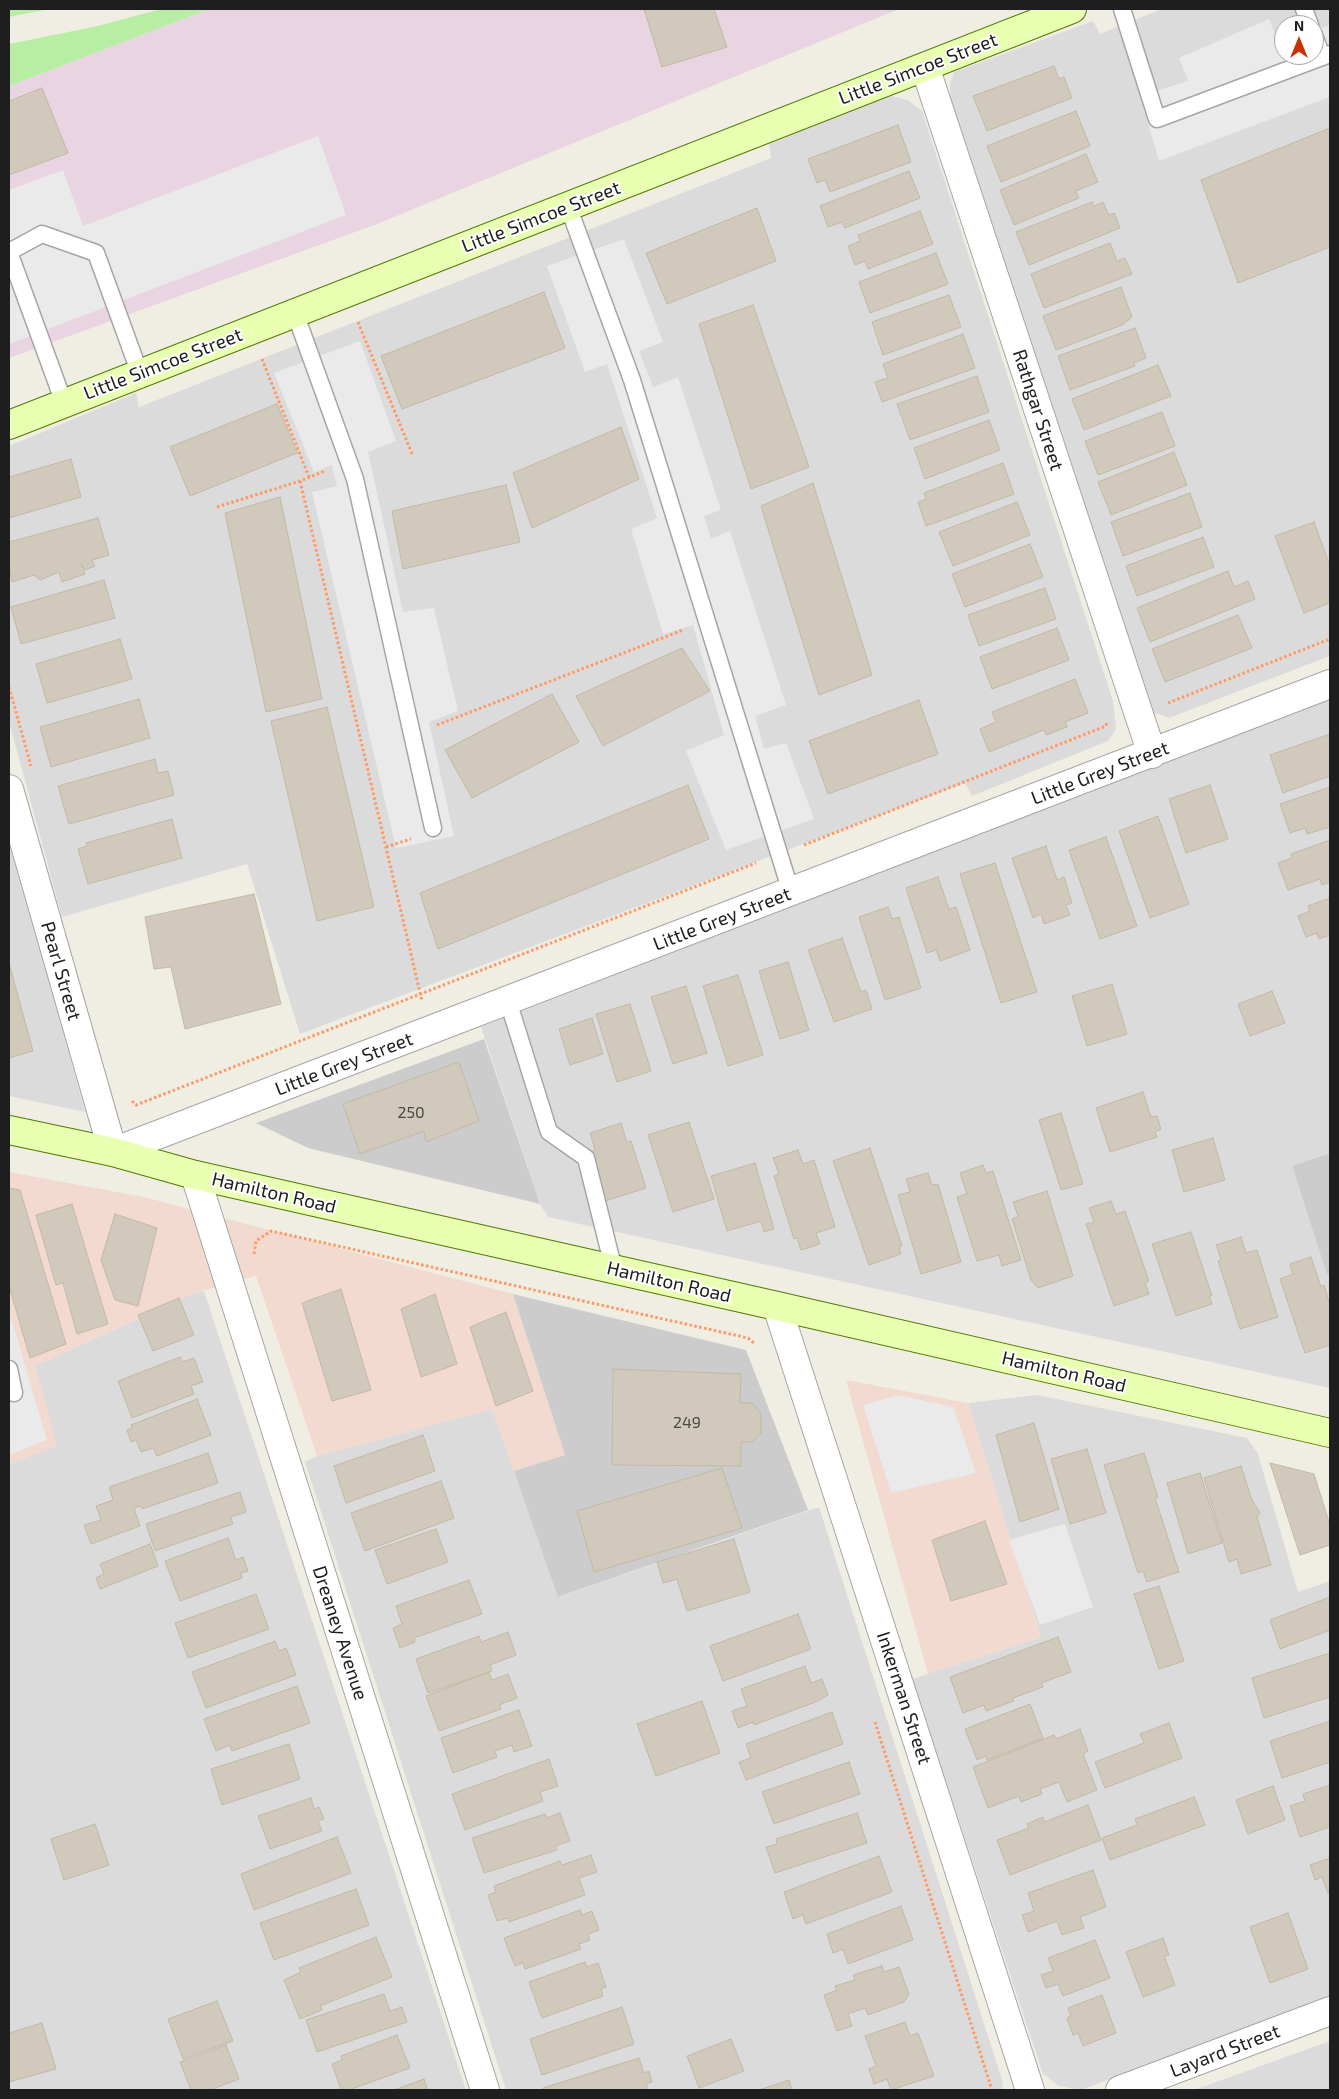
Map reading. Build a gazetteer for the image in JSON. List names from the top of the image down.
{
  "streets": {
    "main road": ["Little Simcoe Street", "Hamilton Road"],
    "street": [
      "Rathgar Street",
      "Little Grey Street",
      "Pearl Street",
      "Dreaney Avenue",
      "Inkerman Street",
      "Layard Street"
    ]
  },
  "crossings": [
    ["Little Simcoe Street", "Rathgar Street"],
    ["Rathgar Street", "Little Grey Street"],
    ["Little Grey Street", "Pearl Street"],
    ["Little Grey Street", "Hamilton Road"],
    ["Pearl Street", "Hamilton Road"],
    ["Hamilton Road", "Dreaney Avenue"],
    ["Hamilton Road", "Inkerman Street"]
  ],
  "house_numbers": ["250", "249"],
  "north": "top"
}
